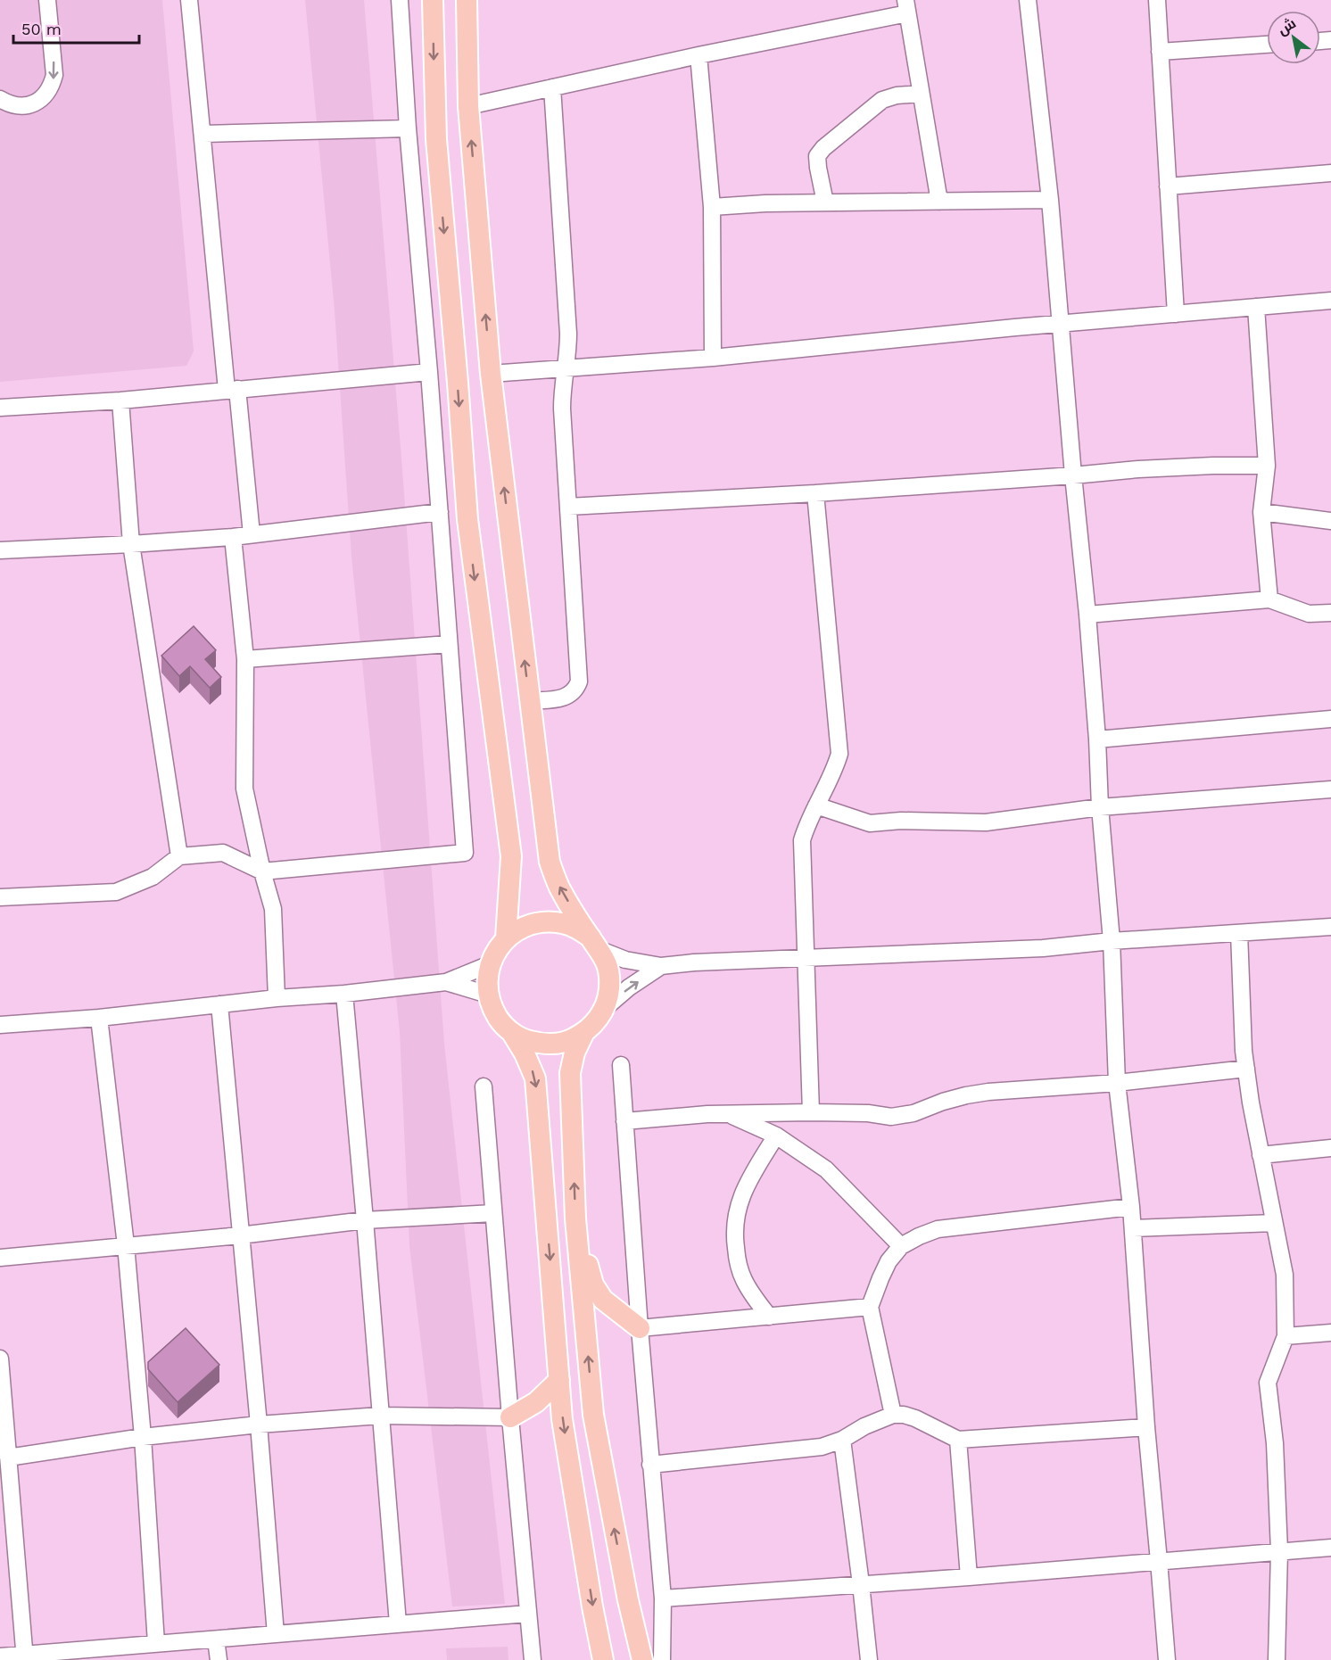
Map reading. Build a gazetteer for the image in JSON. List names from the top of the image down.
{
  "scale_bar": "50 m",
  "north": "top left"
}
